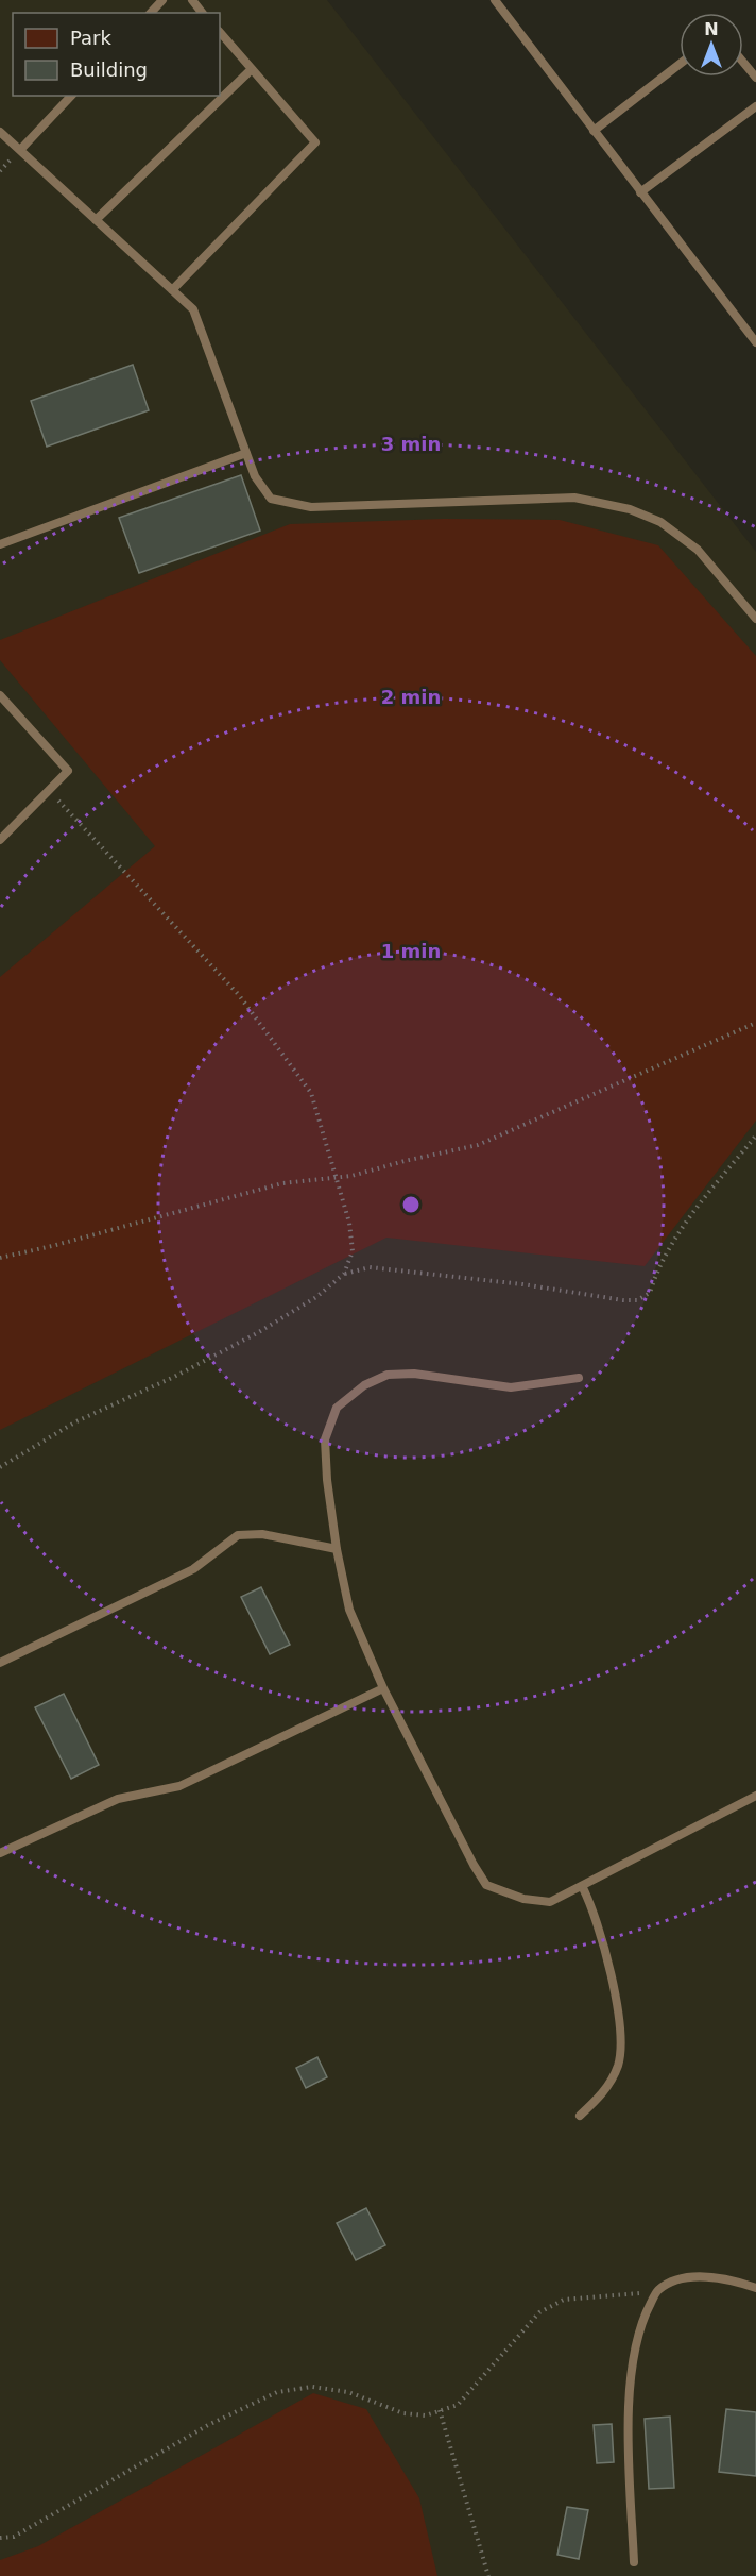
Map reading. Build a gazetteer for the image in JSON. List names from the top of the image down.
{
  "legend": ["Park", "Building"],
  "north": "top",
  "rings": ["3 min", "2 min", "1 min"]
}
